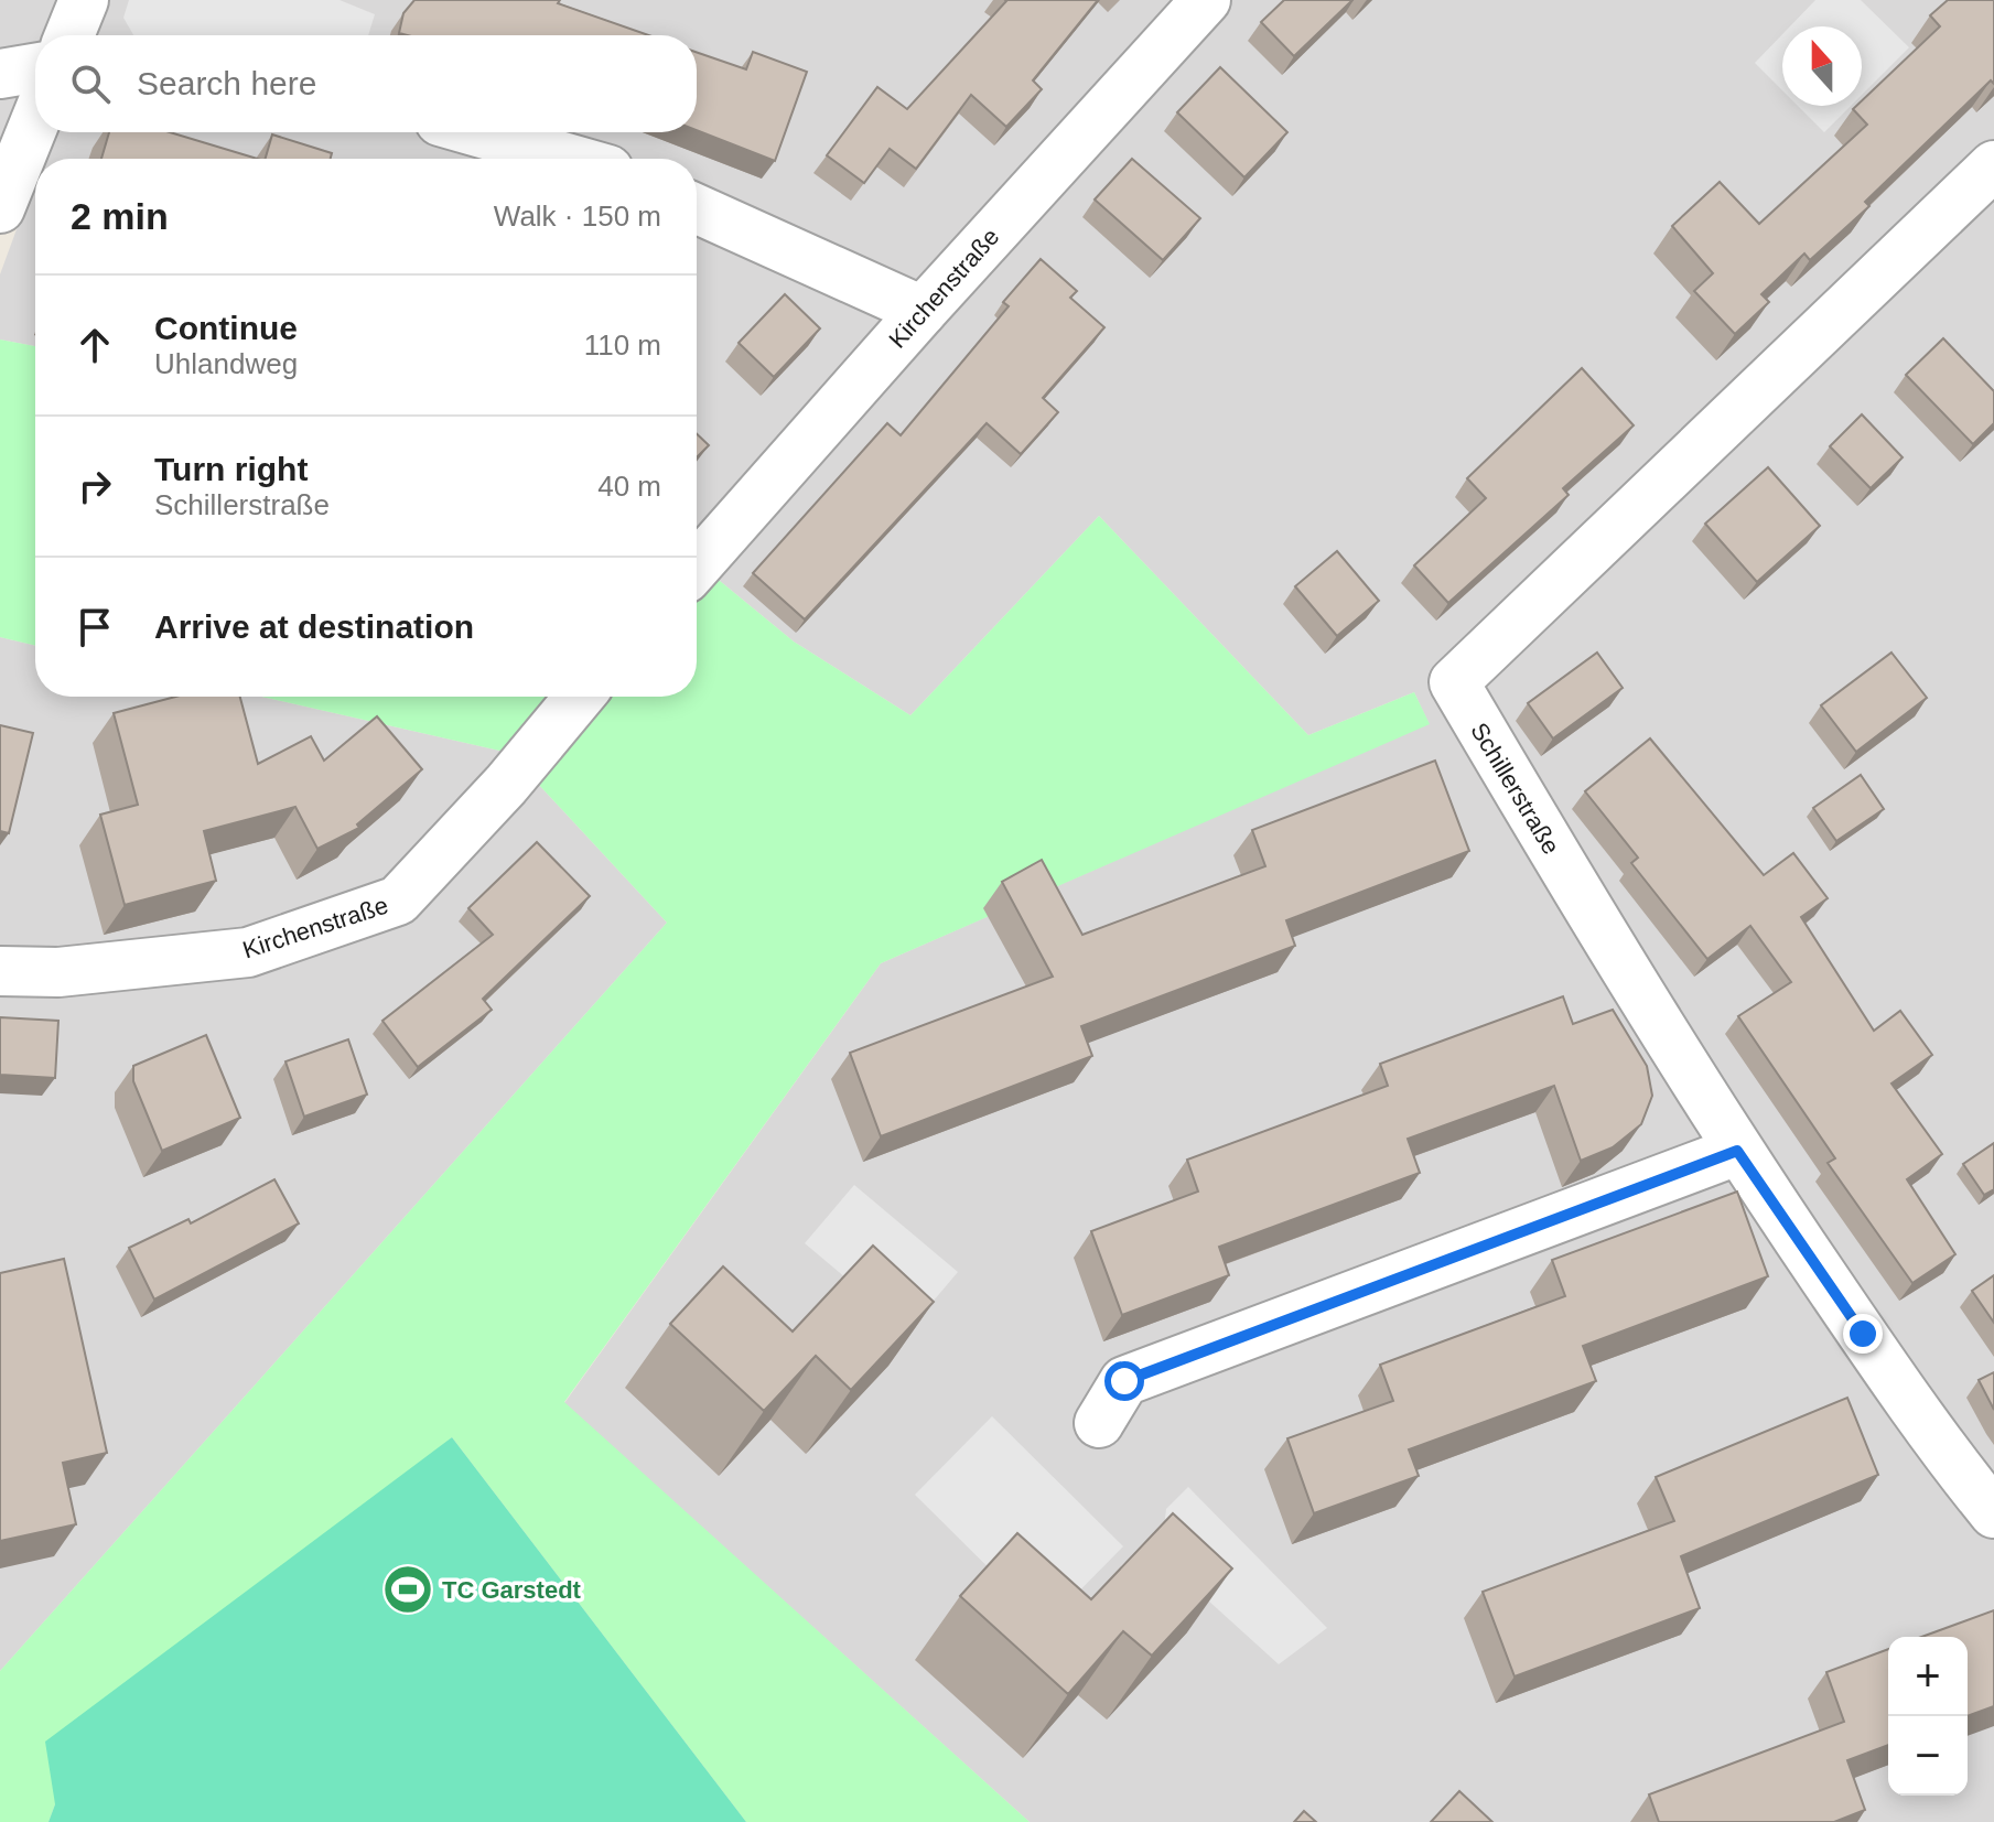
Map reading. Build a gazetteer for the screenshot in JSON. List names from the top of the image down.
{
  "streets": {
    "street": ["Kirchenstraße", "Schillerstraße"]
  },
  "places": {
    "sports": ["TC Garstedt"]
  },
  "north": "top",
  "page": {
    "search": "Search here",
    "heading": ["2 min", "Walk · 150 m"],
    "list": [
      ["Continue", "Uhlandweg", "110 m"],
      ["Turn right", "Schillerstraße", "40 m"],
      "Arrive at destination"
    ],
    "map_buttons": ["+", "−"]
  }
}
